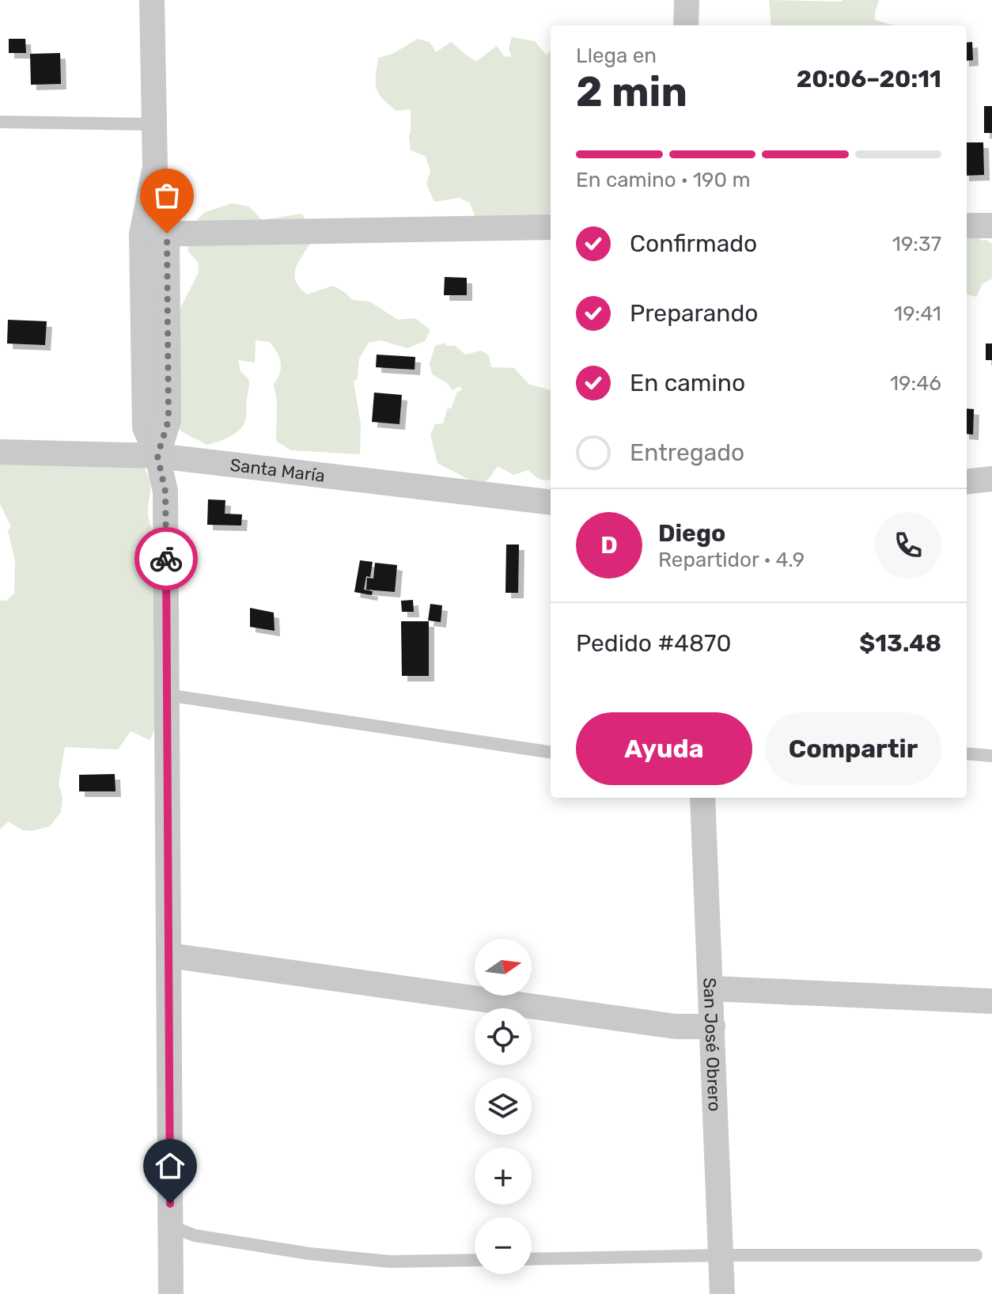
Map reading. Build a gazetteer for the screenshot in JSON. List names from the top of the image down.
{
  "streets": {
    "street": ["Santa María", "San José Obrero"]
  },
  "north": "right",
  "page": {
    "heading": ["2 min", "Llega en", "20:06–20:11"],
    "panel": [
      "Diego",
      "Repartidor · 4.9",
      "Pedido #4870",
      "$13.48"
    ],
    "bar": "En camino · 190 m",
    "list": [
      ["Confirmado", "19:37"],
      ["Preparando", "19:41"],
      ["En camino", "19:46"],
      "Entregado"
    ],
    "round": "D",
    "buttons": ["Ayuda", "Compartir"],
    "map_buttons": ["+", "−"]
  }
}
